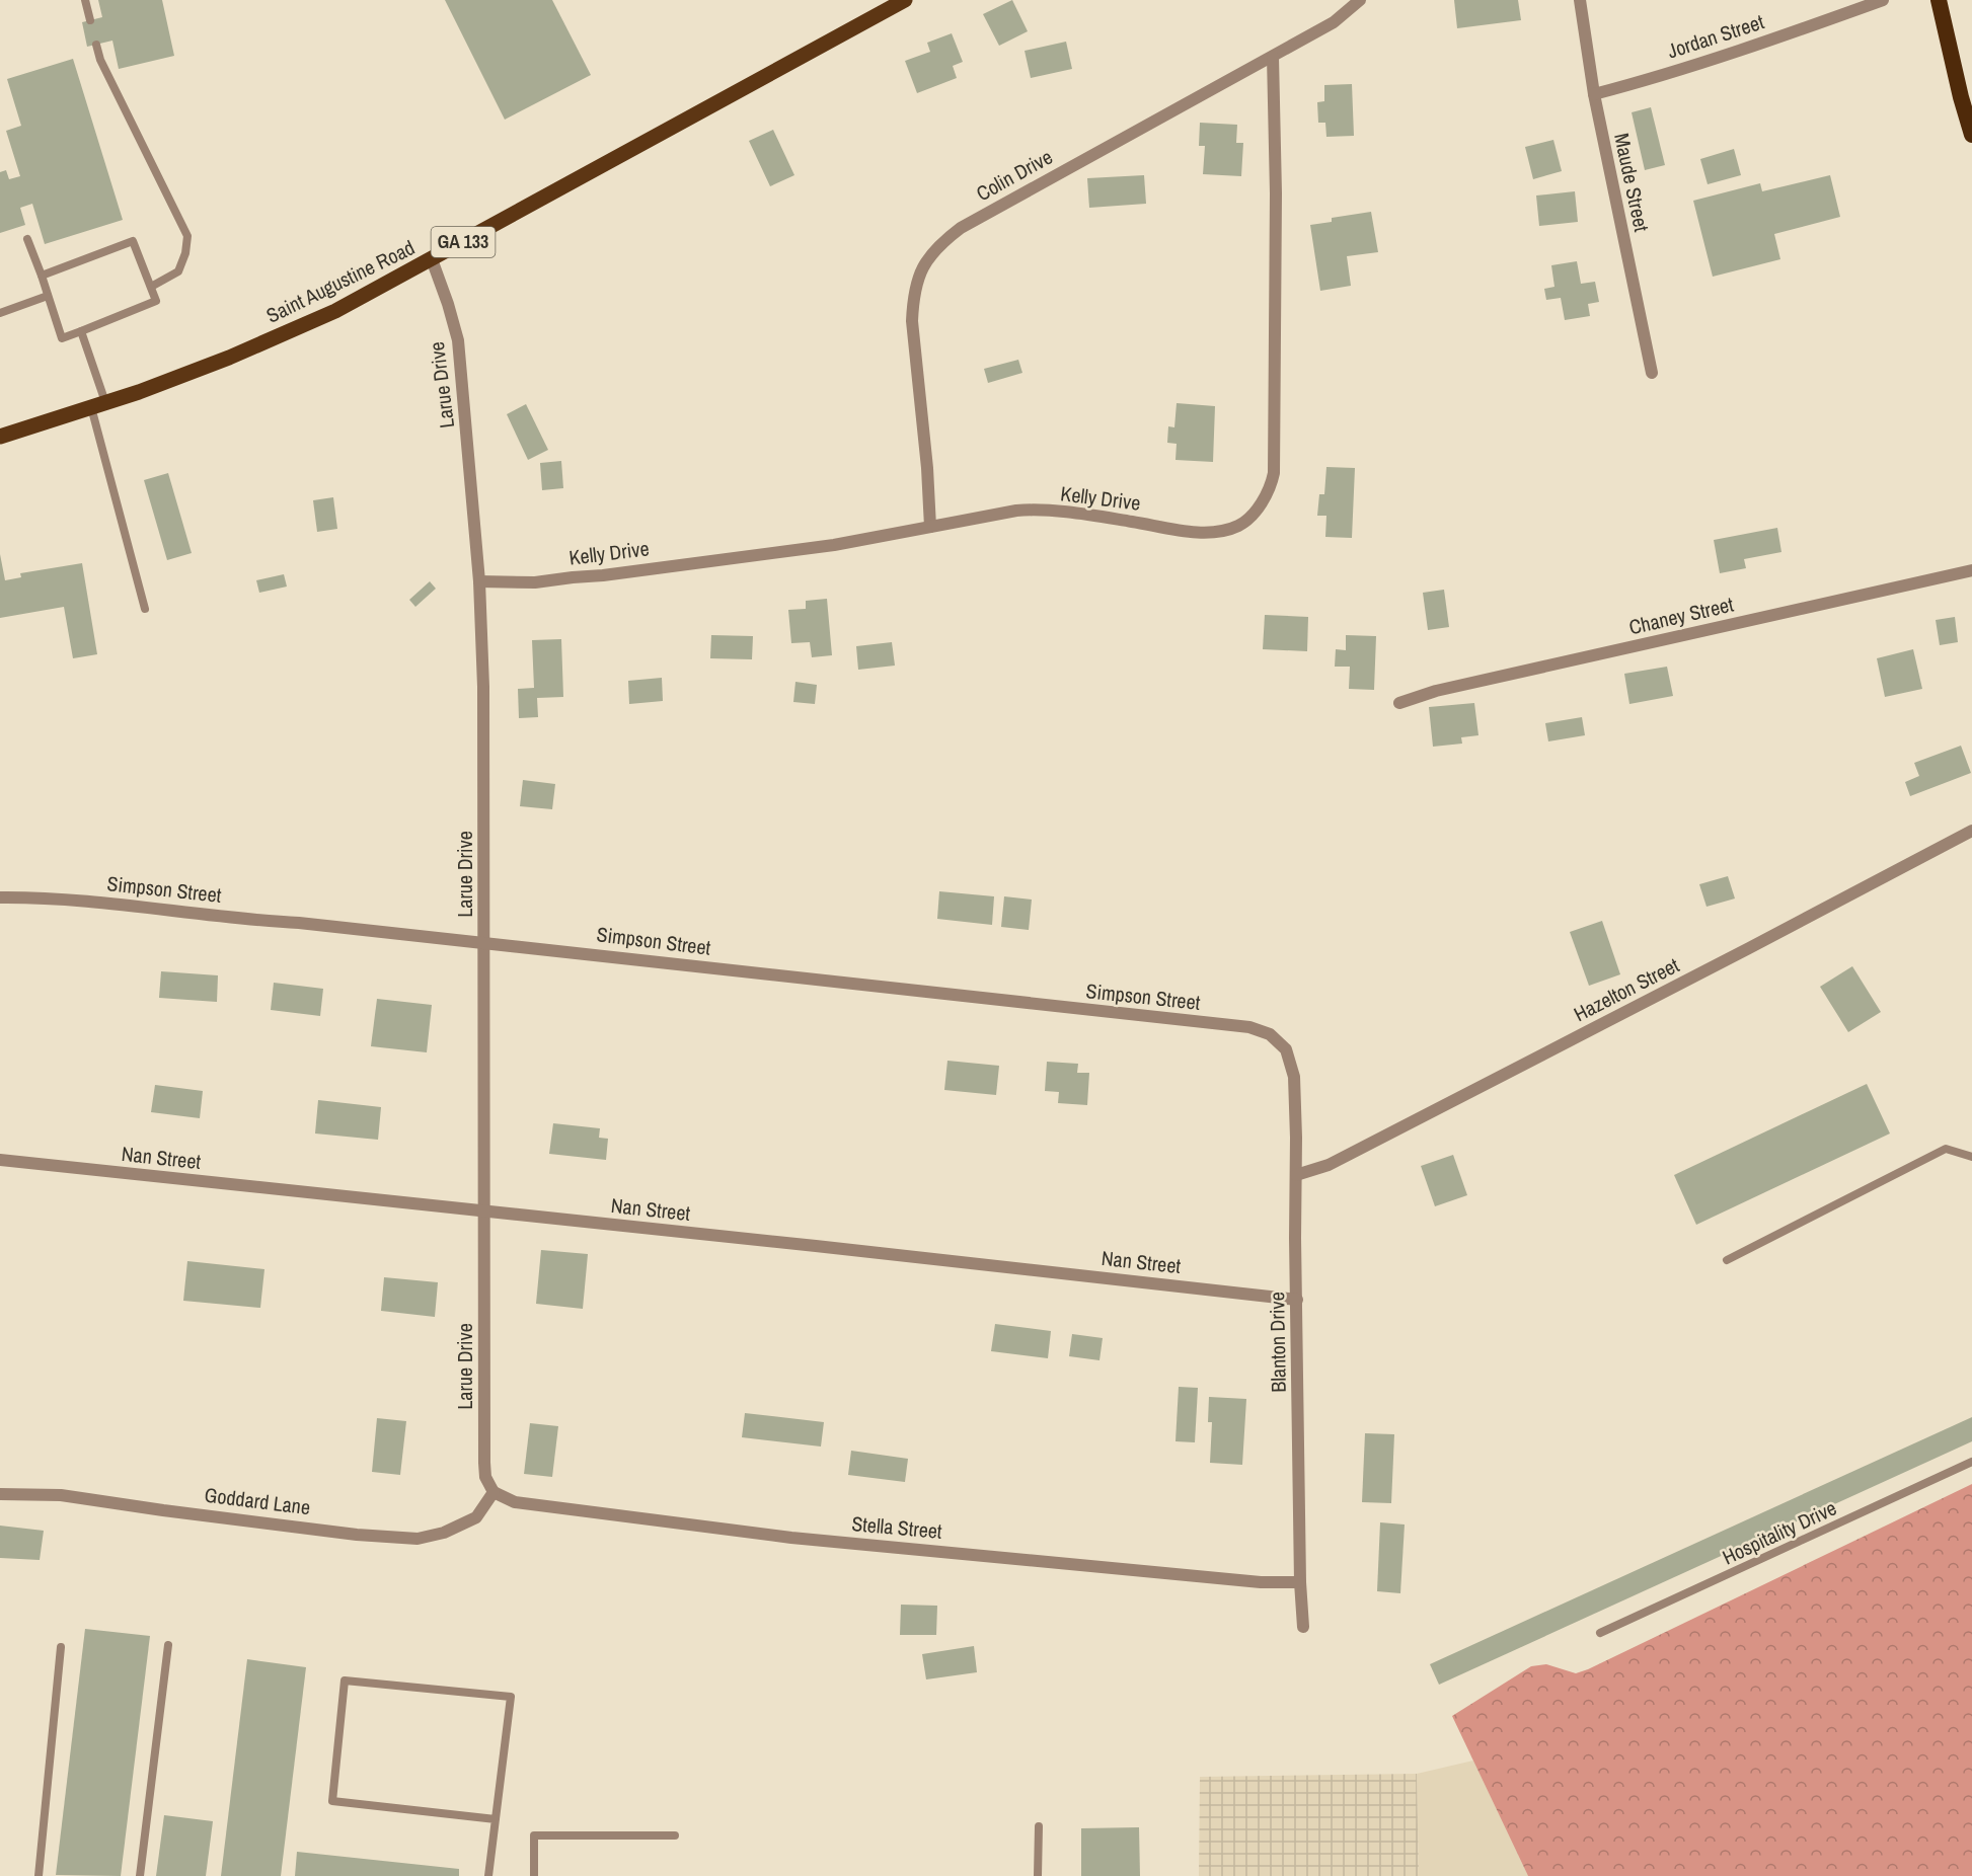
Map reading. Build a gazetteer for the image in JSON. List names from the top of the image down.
{
  "streets": {
    "main road": ["GA 133", "Saint Augustine Road"],
    "street": [
      "Jordan Street",
      "Colin Drive",
      "Maude Street",
      "Larue Drive",
      "Kelly Drive",
      "Chaney Street",
      "Simpson Street",
      "Hazelton Street",
      "Nan Street",
      "Blanton Drive",
      "Goddard Lane",
      "Stella Street"
    ],
    "lane": ["Hospitality Drive"]
  },
  "crossings": [
    ["Jordan Street", "Maude Street"],
    ["Colin Drive", "Kelly Drive"],
    ["Saint Augustine Road", "Larue Drive"],
    ["Larue Drive", "Kelly Drive"],
    ["Larue Drive", "Simpson Street"],
    ["Larue Drive", "Nan Street"],
    ["Larue Drive", "Goddard Lane"],
    ["Larue Drive", "Stella Street"],
    ["Simpson Street", "Blanton Drive"],
    ["Hazelton Street", "Blanton Drive"],
    ["Nan Street", "Blanton Drive"],
    ["Blanton Drive", "Stella Street"],
    ["Goddard Lane", "Stella Street"]
  ]
}
